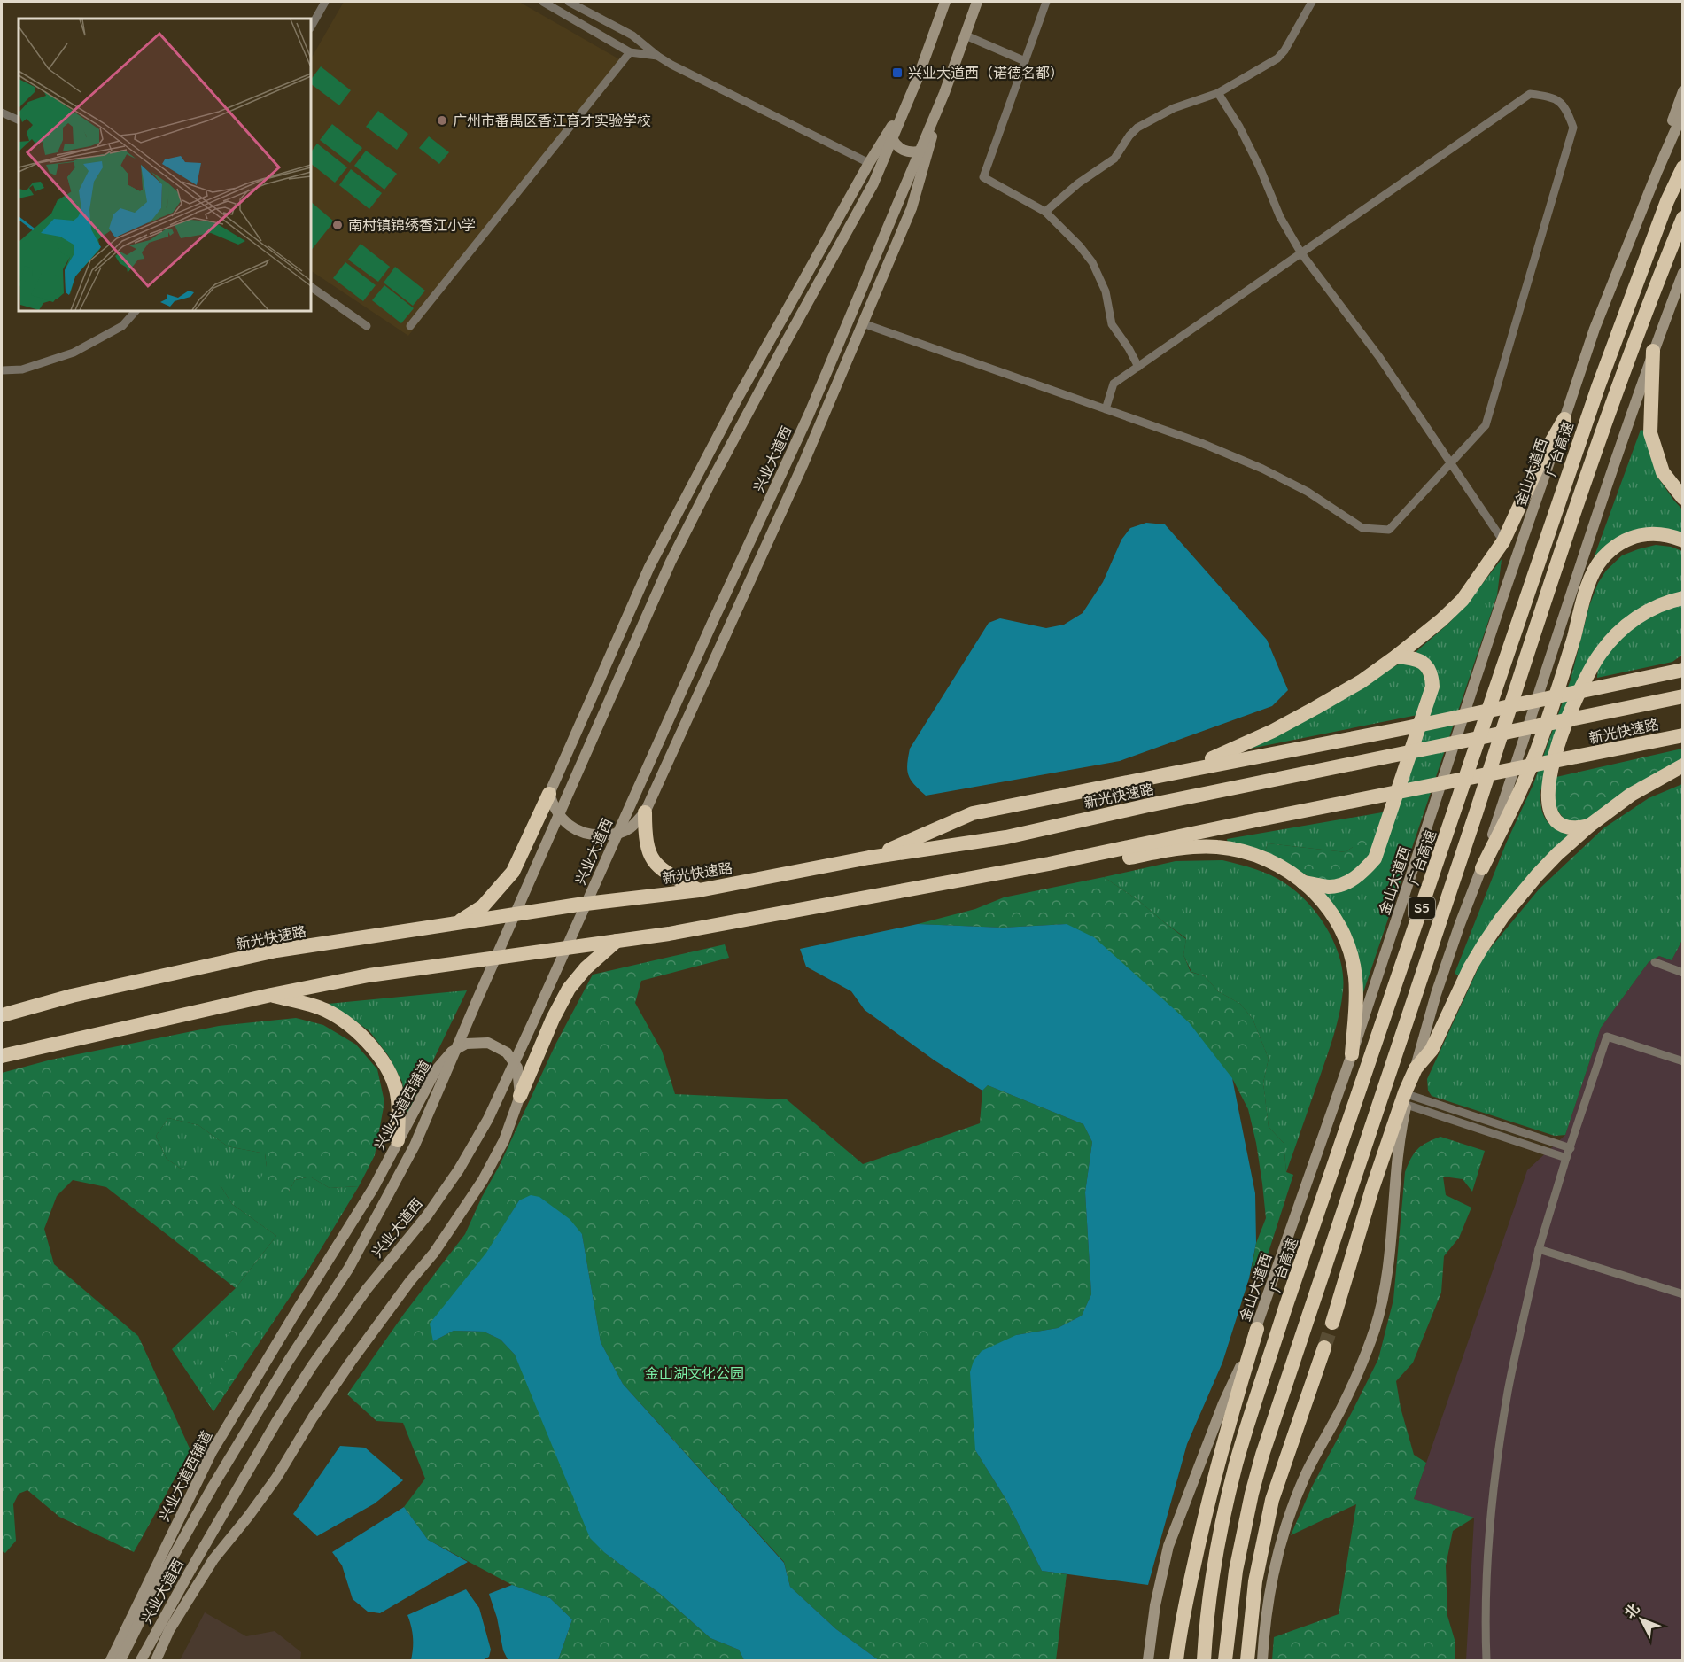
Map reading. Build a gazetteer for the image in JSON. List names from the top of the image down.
{
  "streets": {
    "highway": ["广台高速", "新光快速路", "S5"],
    "main road": ["兴业大道西", "金山大道西", "兴业大道西铺道"]
  },
  "parks": ["金山湖文化公园"],
  "places": {
    "transit": ["兴业大道西（诺德名都）"],
    "other": ["广州市番禺区香江育才实验学校", "南村镇锦绣香江小学"]
  },
  "north": "top left"
}
